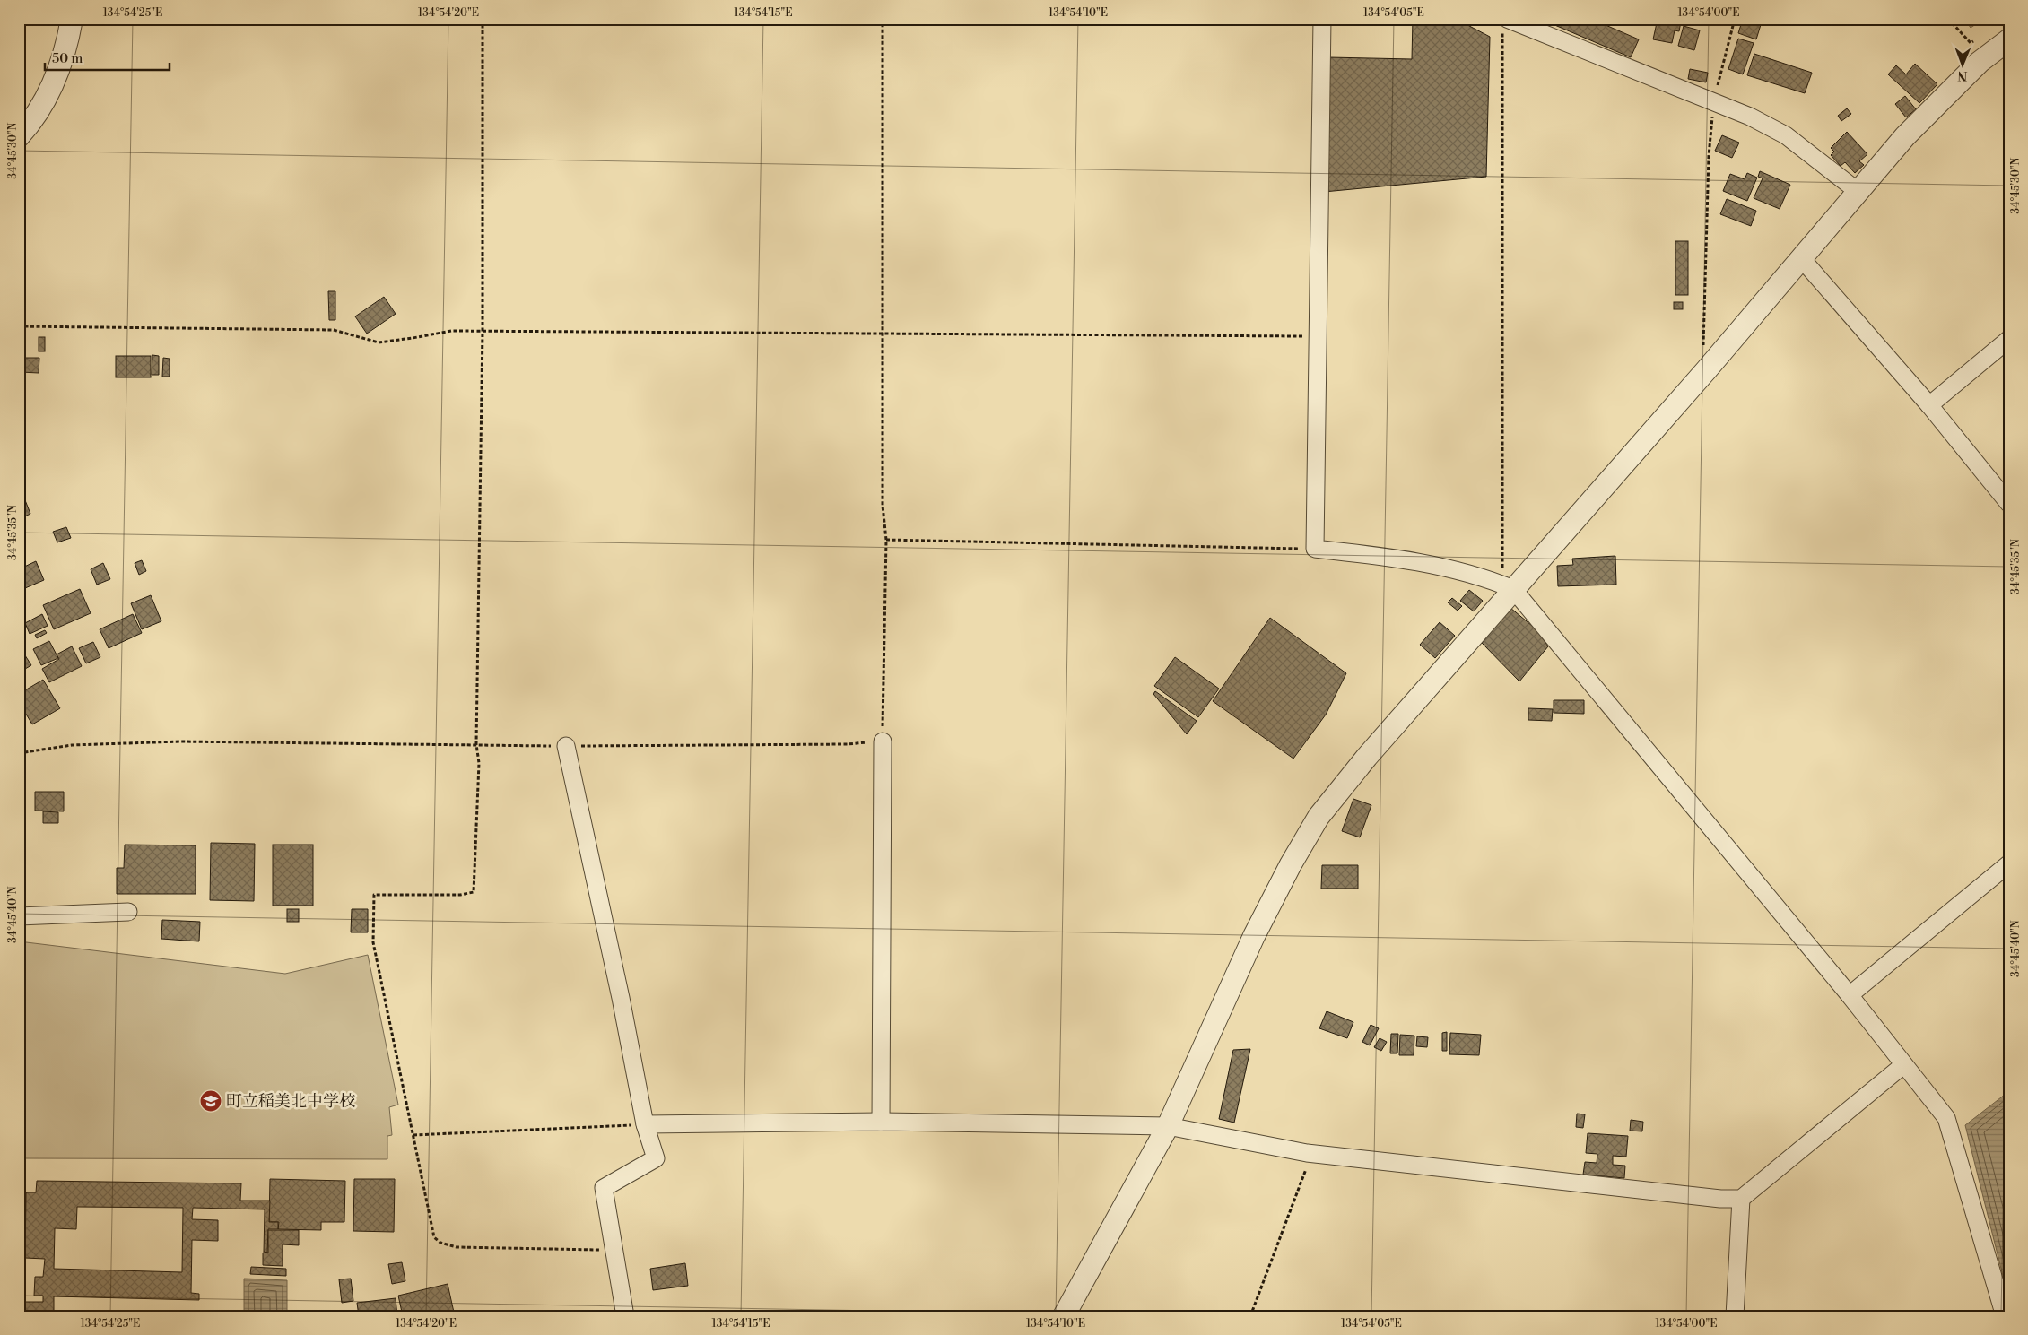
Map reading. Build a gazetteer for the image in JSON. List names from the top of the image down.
{
  "places": {
    "school or university": ["町立稲美北中学校"]
  },
  "scale_bar": "50 m",
  "north": "bottom",
  "coordinates": [
    "134°54'25\"E",
    "134°54'20\"E",
    "134°54'15\"E",
    "134°54'10\"E",
    "134°54'05\"E",
    "134°54'00\"E",
    "34°45'30\"N",
    "34°45'35\"N",
    "34°45'40\"N"
  ]
}
